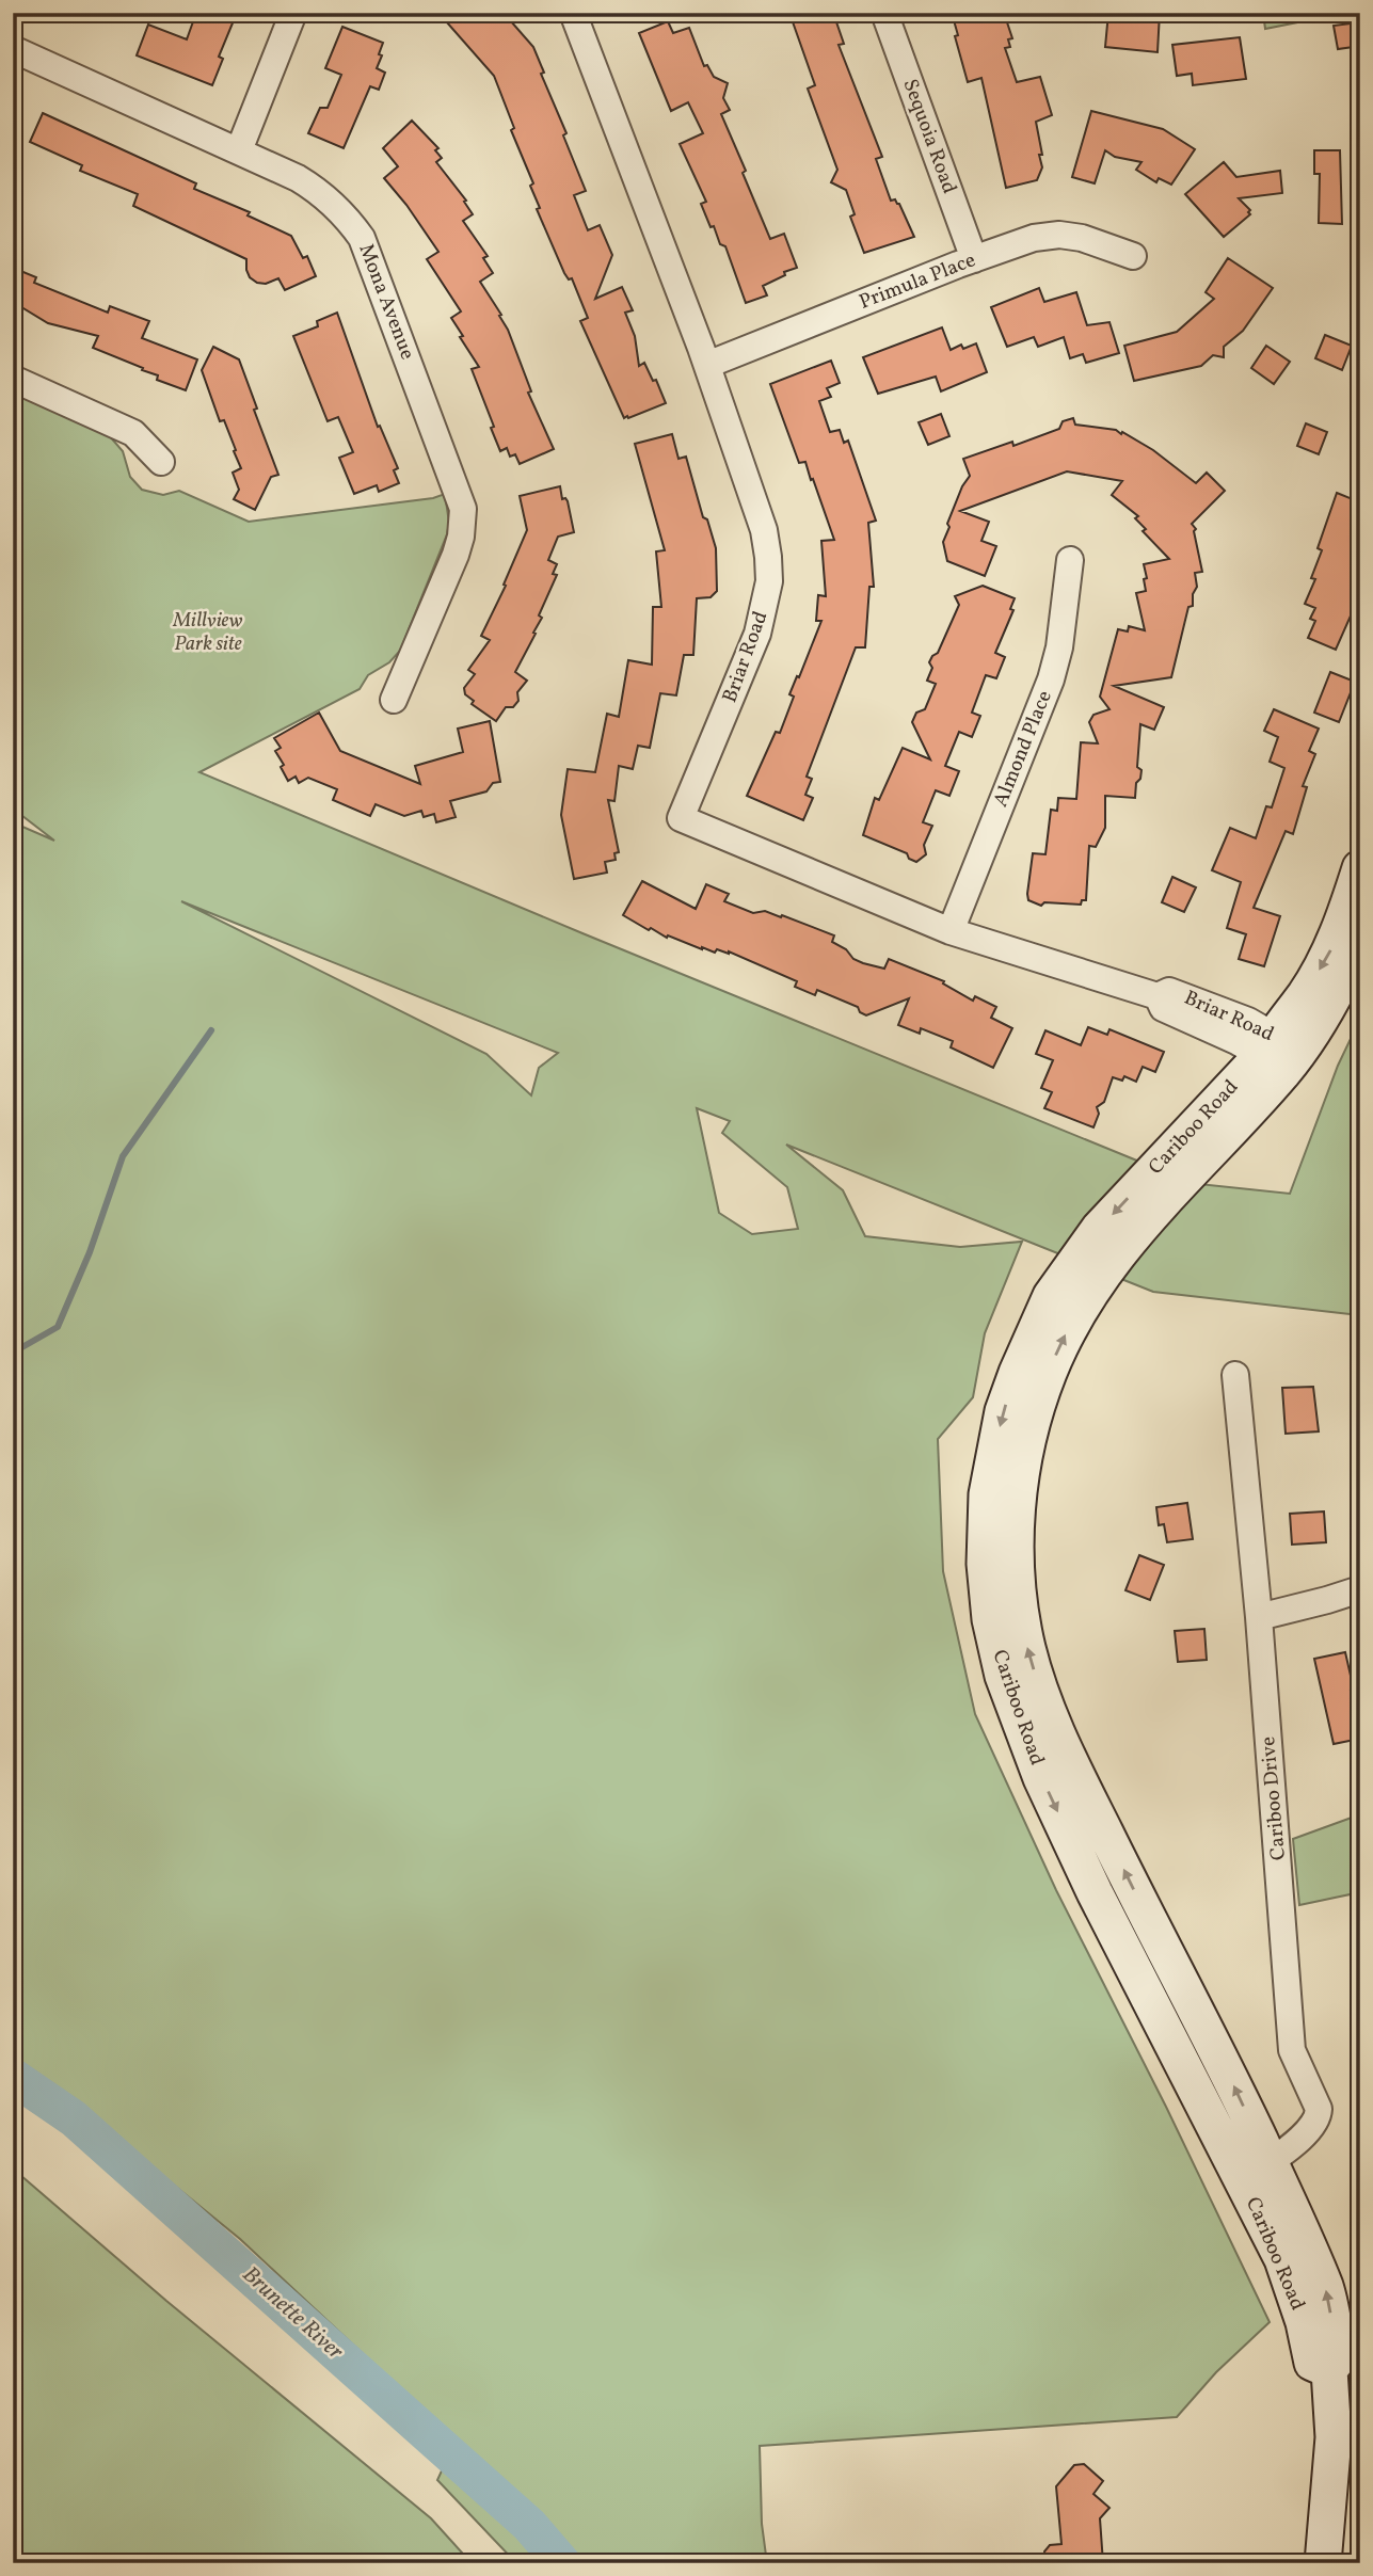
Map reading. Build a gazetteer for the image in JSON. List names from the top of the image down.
{
  "streets": {
    "street": [
      "Sequoia Road",
      "Primula Place",
      "Mona Avenue",
      "Briar Road",
      "Almond Place",
      "Cariboo Road",
      "Cariboo Drive"
    ]
  },
  "crossings": [
    ["Sequoia Road", "Primula Place"],
    ["Primula Place", "Briar Road"],
    ["Briar Road", "Almond Place"],
    ["Briar Road", "Cariboo Road"],
    ["Cariboo Road", "Cariboo Drive"]
  ],
  "water": ["Brunette River"],
  "parks": ["Millview Park site"]
}
